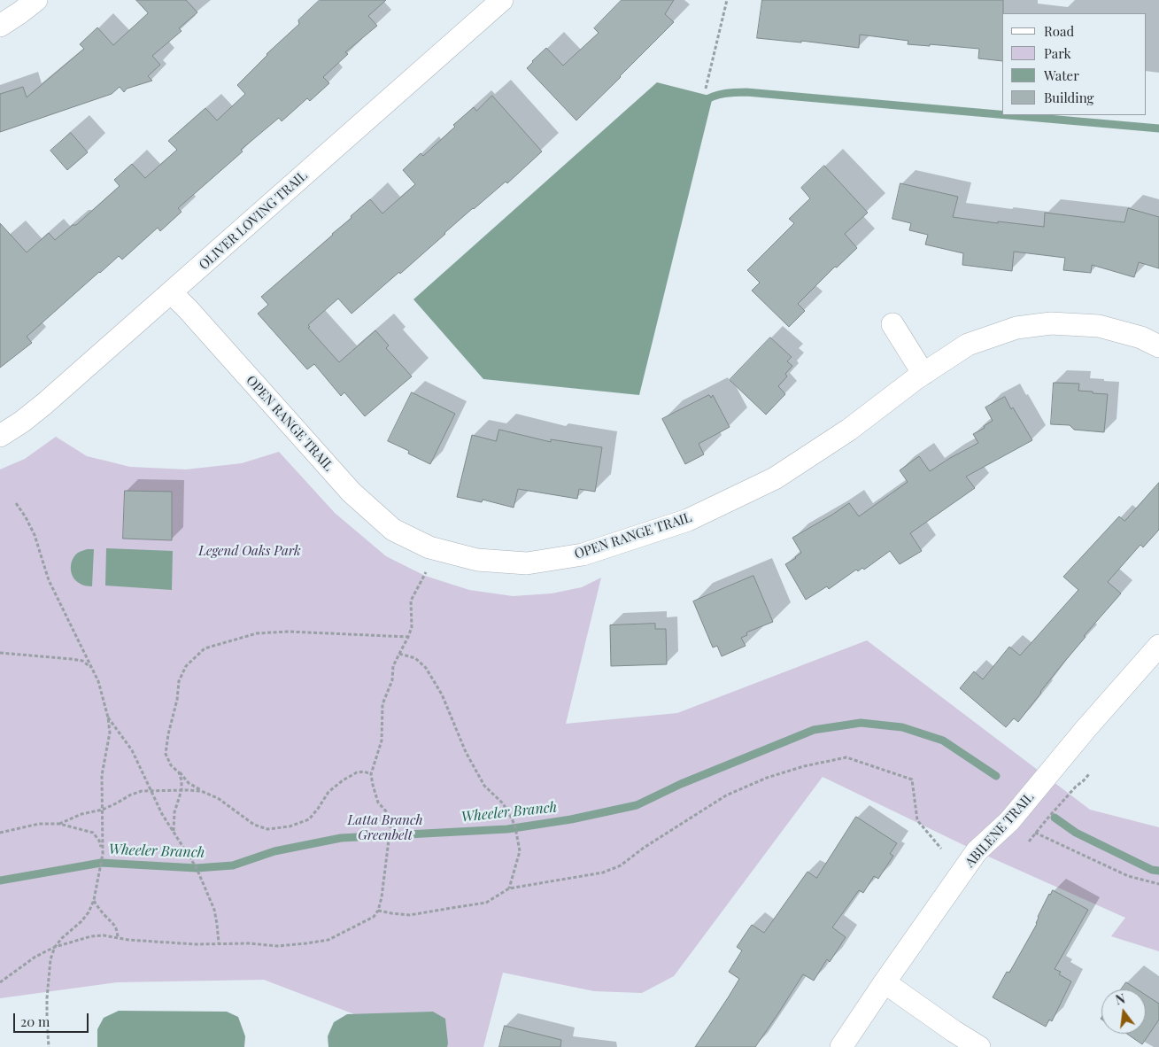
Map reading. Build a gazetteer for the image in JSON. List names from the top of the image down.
{
  "streets": {
    "street": ["OLIVER LOVING TRAIL", "OPEN RANGE TRAIL", "ABILENE TRAIL"]
  },
  "crossings": [
    ["OLIVER LOVING TRAIL", "OPEN RANGE TRAIL"]
  ],
  "water": ["Wheeler Branch"],
  "parks": ["Legend Oaks Park", "Latta Branch Greenbelt"],
  "legend": [
    "Road",
    "Park",
    "Water",
    "Building"
  ],
  "scale_bar": "20 m",
  "north": "top"
}
